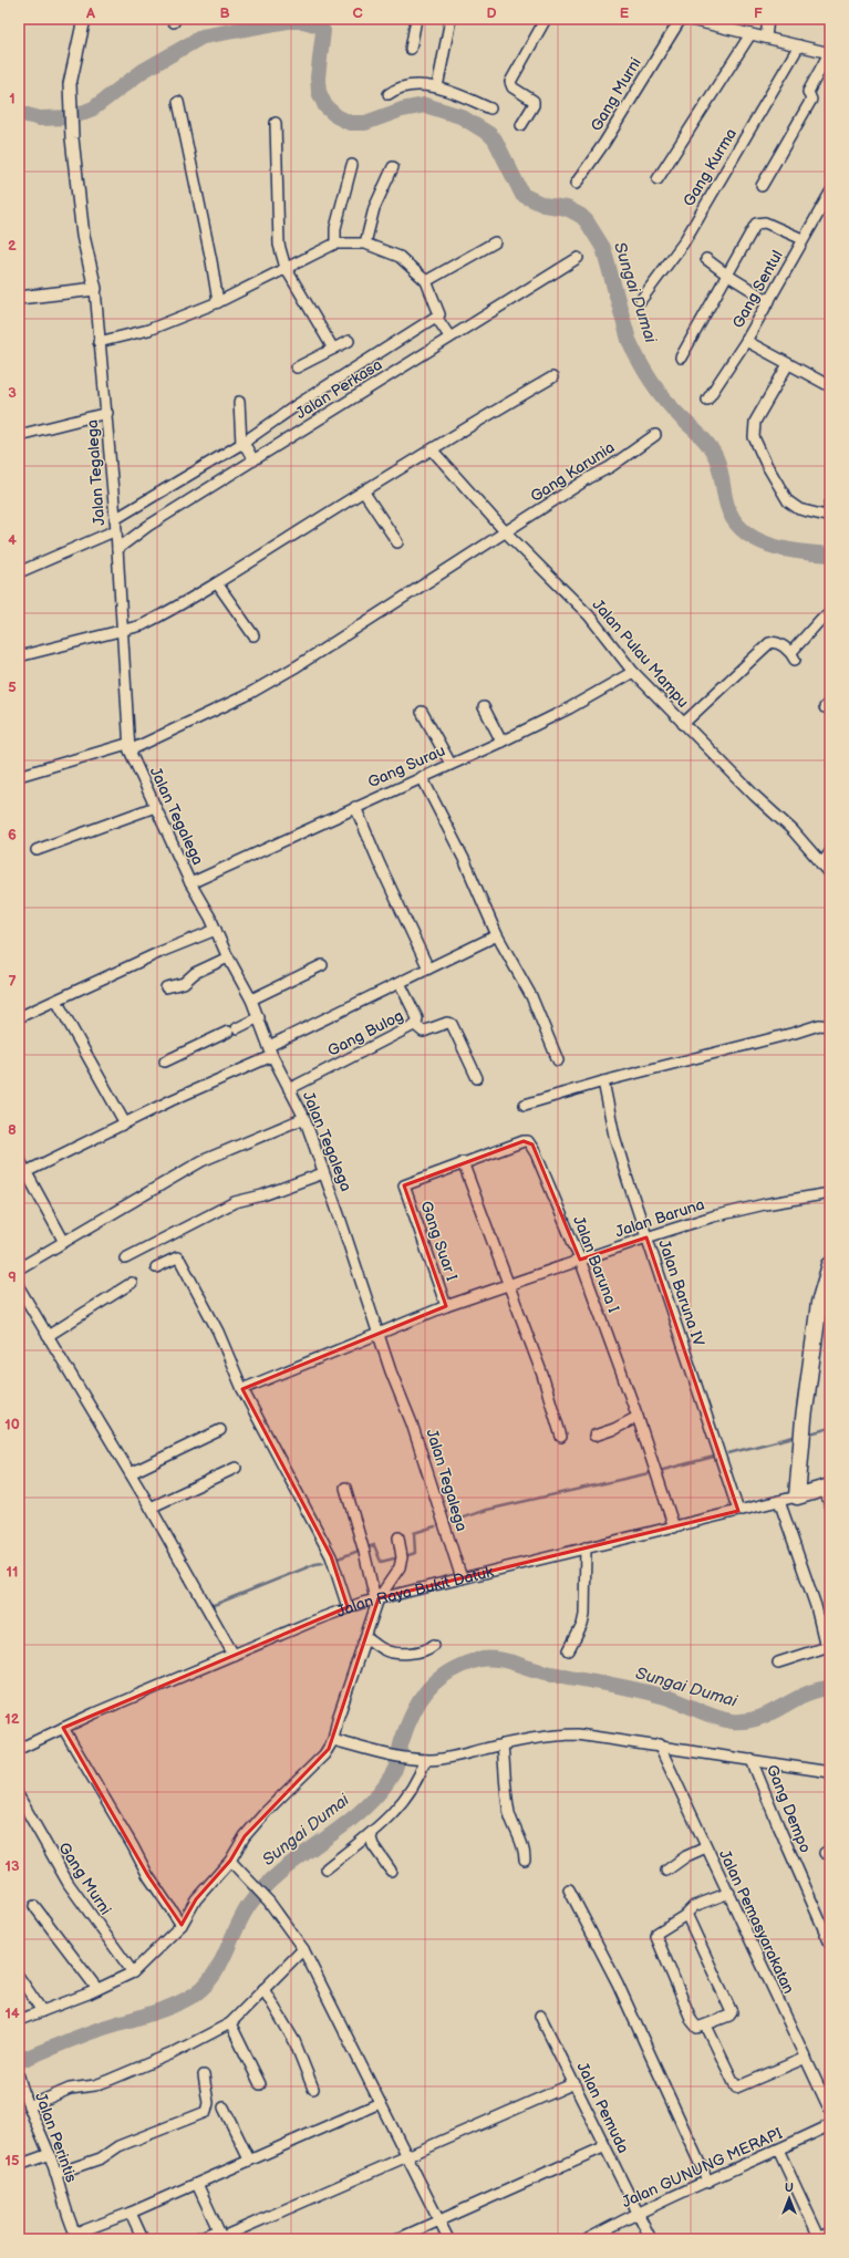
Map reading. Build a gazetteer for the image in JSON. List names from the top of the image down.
{
  "streets": {
    "main road": ["Jalan Raya Bukit Datuk"],
    "street": [
      "Gang Murni",
      "Gang Kurma",
      "Gang Sentul",
      "Jalan Perkasa",
      "Gang Karunia",
      "Jalan Tegalega",
      "Jalan Pulau Mampu",
      "Gang Surau",
      "Gang Bulog",
      "Jalan Baruna",
      "Gang Suar I",
      "Jalan Baruna I",
      "Jalan Baruna IV",
      "Gang Dempo",
      "Jalan Pemasyarakatan",
      "Jalan Pemuda",
      "Jalan Perintis",
      "Jalan GUNUNG MERAPI"
    ]
  },
  "crossings": [
    ["Jalan Perkasa", "Jalan Tegalega"],
    ["Gang Karunia", "Jalan Tegalega"],
    ["Gang Karunia", "Jalan Pulau Mampu"],
    ["Jalan Tegalega", "Gang Surau"],
    ["Jalan Tegalega", "Gang Bulog"],
    ["Jalan Tegalega", "Jalan Baruna"],
    ["Jalan Tegalega", "Jalan Raya Bukit Datuk"],
    ["Jalan Pulau Mampu", "Gang Surau"],
    ["Jalan Baruna", "Gang Suar I"],
    ["Jalan Baruna", "Jalan Baruna I"],
    ["Jalan Baruna", "Jalan Baruna IV"],
    ["Gang Suar I", "Jalan Baruna I"],
    ["Jalan Baruna I", "Jalan Raya Bukit Datuk"],
    ["Jalan Baruna IV", "Jalan Raya Bukit Datuk"],
    ["Jalan Pemuda", "Jalan GUNUNG MERAPI"]
  ],
  "water": ["Sungai Dumai"],
  "north": "top",
  "grid": {
    "columns": [
      "A",
      "B",
      "C",
      "D",
      "E",
      "F"
    ],
    "rows": [
      "1",
      "2",
      "3",
      "4",
      "5",
      "6",
      "7",
      "8",
      "9",
      "10",
      "11",
      "12",
      "13",
      "14",
      "15"
    ]
  }
}
